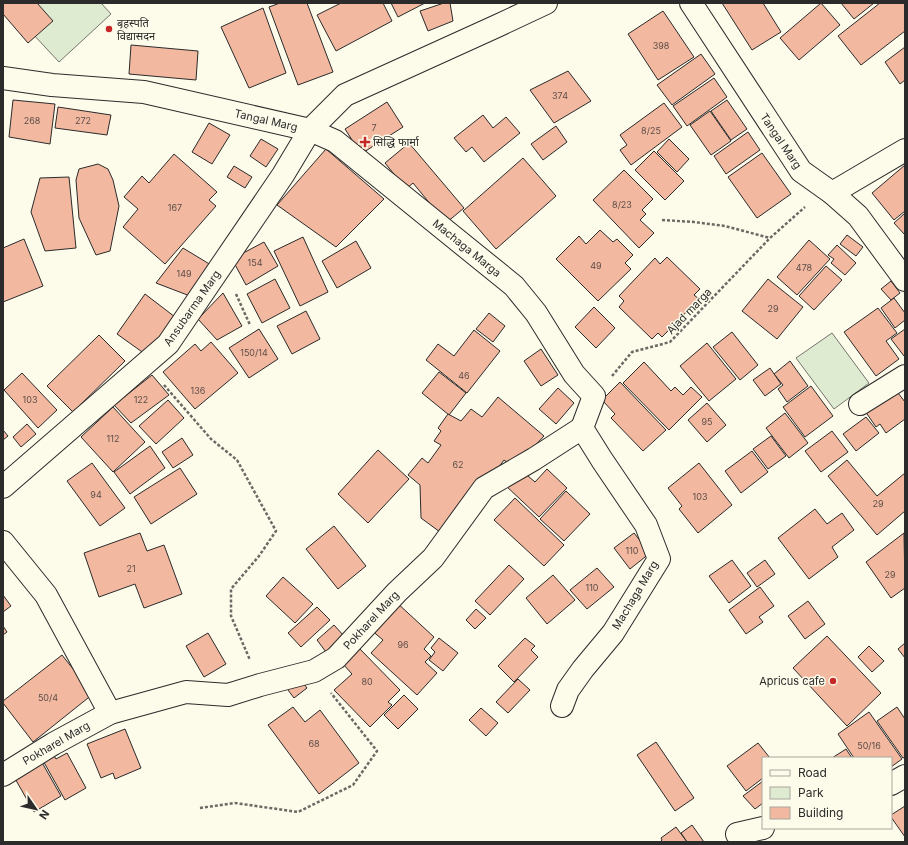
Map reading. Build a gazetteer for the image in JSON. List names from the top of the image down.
{
  "streets": {
    "street": [
      "Tangal Marg",
      "Machaga Marga",
      "Ansubarma Marg",
      "Machaga Marg",
      "Pokharel Marg"
    ],
    "path": ["Ajad marga"]
  },
  "crossings": [
    ["Tangal Marg", "Machaga Marga"],
    ["Tangal Marg", "Ansubarma Marg"],
    ["Tangal Marg", "Ajad marga"],
    ["Machaga Marga", "Ansubarma Marg"],
    ["Machaga Marga", "Ajad marga"],
    ["Machaga Marg", "Pokharel Marg"]
  ],
  "places": {
    "other": ["बृहस्पति विद्यासदन", "Apricus cafe"],
    "health": ["सिद्धि फार्मा"]
  },
  "house_numbers": [
    "398",
    "374",
    "268",
    "272",
    "7",
    "8/25",
    "8/23",
    "167",
    "154",
    "49",
    "478",
    "149",
    "29",
    "150/14",
    "46",
    "136",
    "103",
    "122",
    "95",
    "112",
    "62",
    "94",
    "103",
    "29",
    "110",
    "21",
    "29",
    "110",
    "96",
    "80",
    "50/4",
    "68",
    "50/16"
  ],
  "legend": ["Road", "Park", "Building"],
  "north": "bottom right"
}
